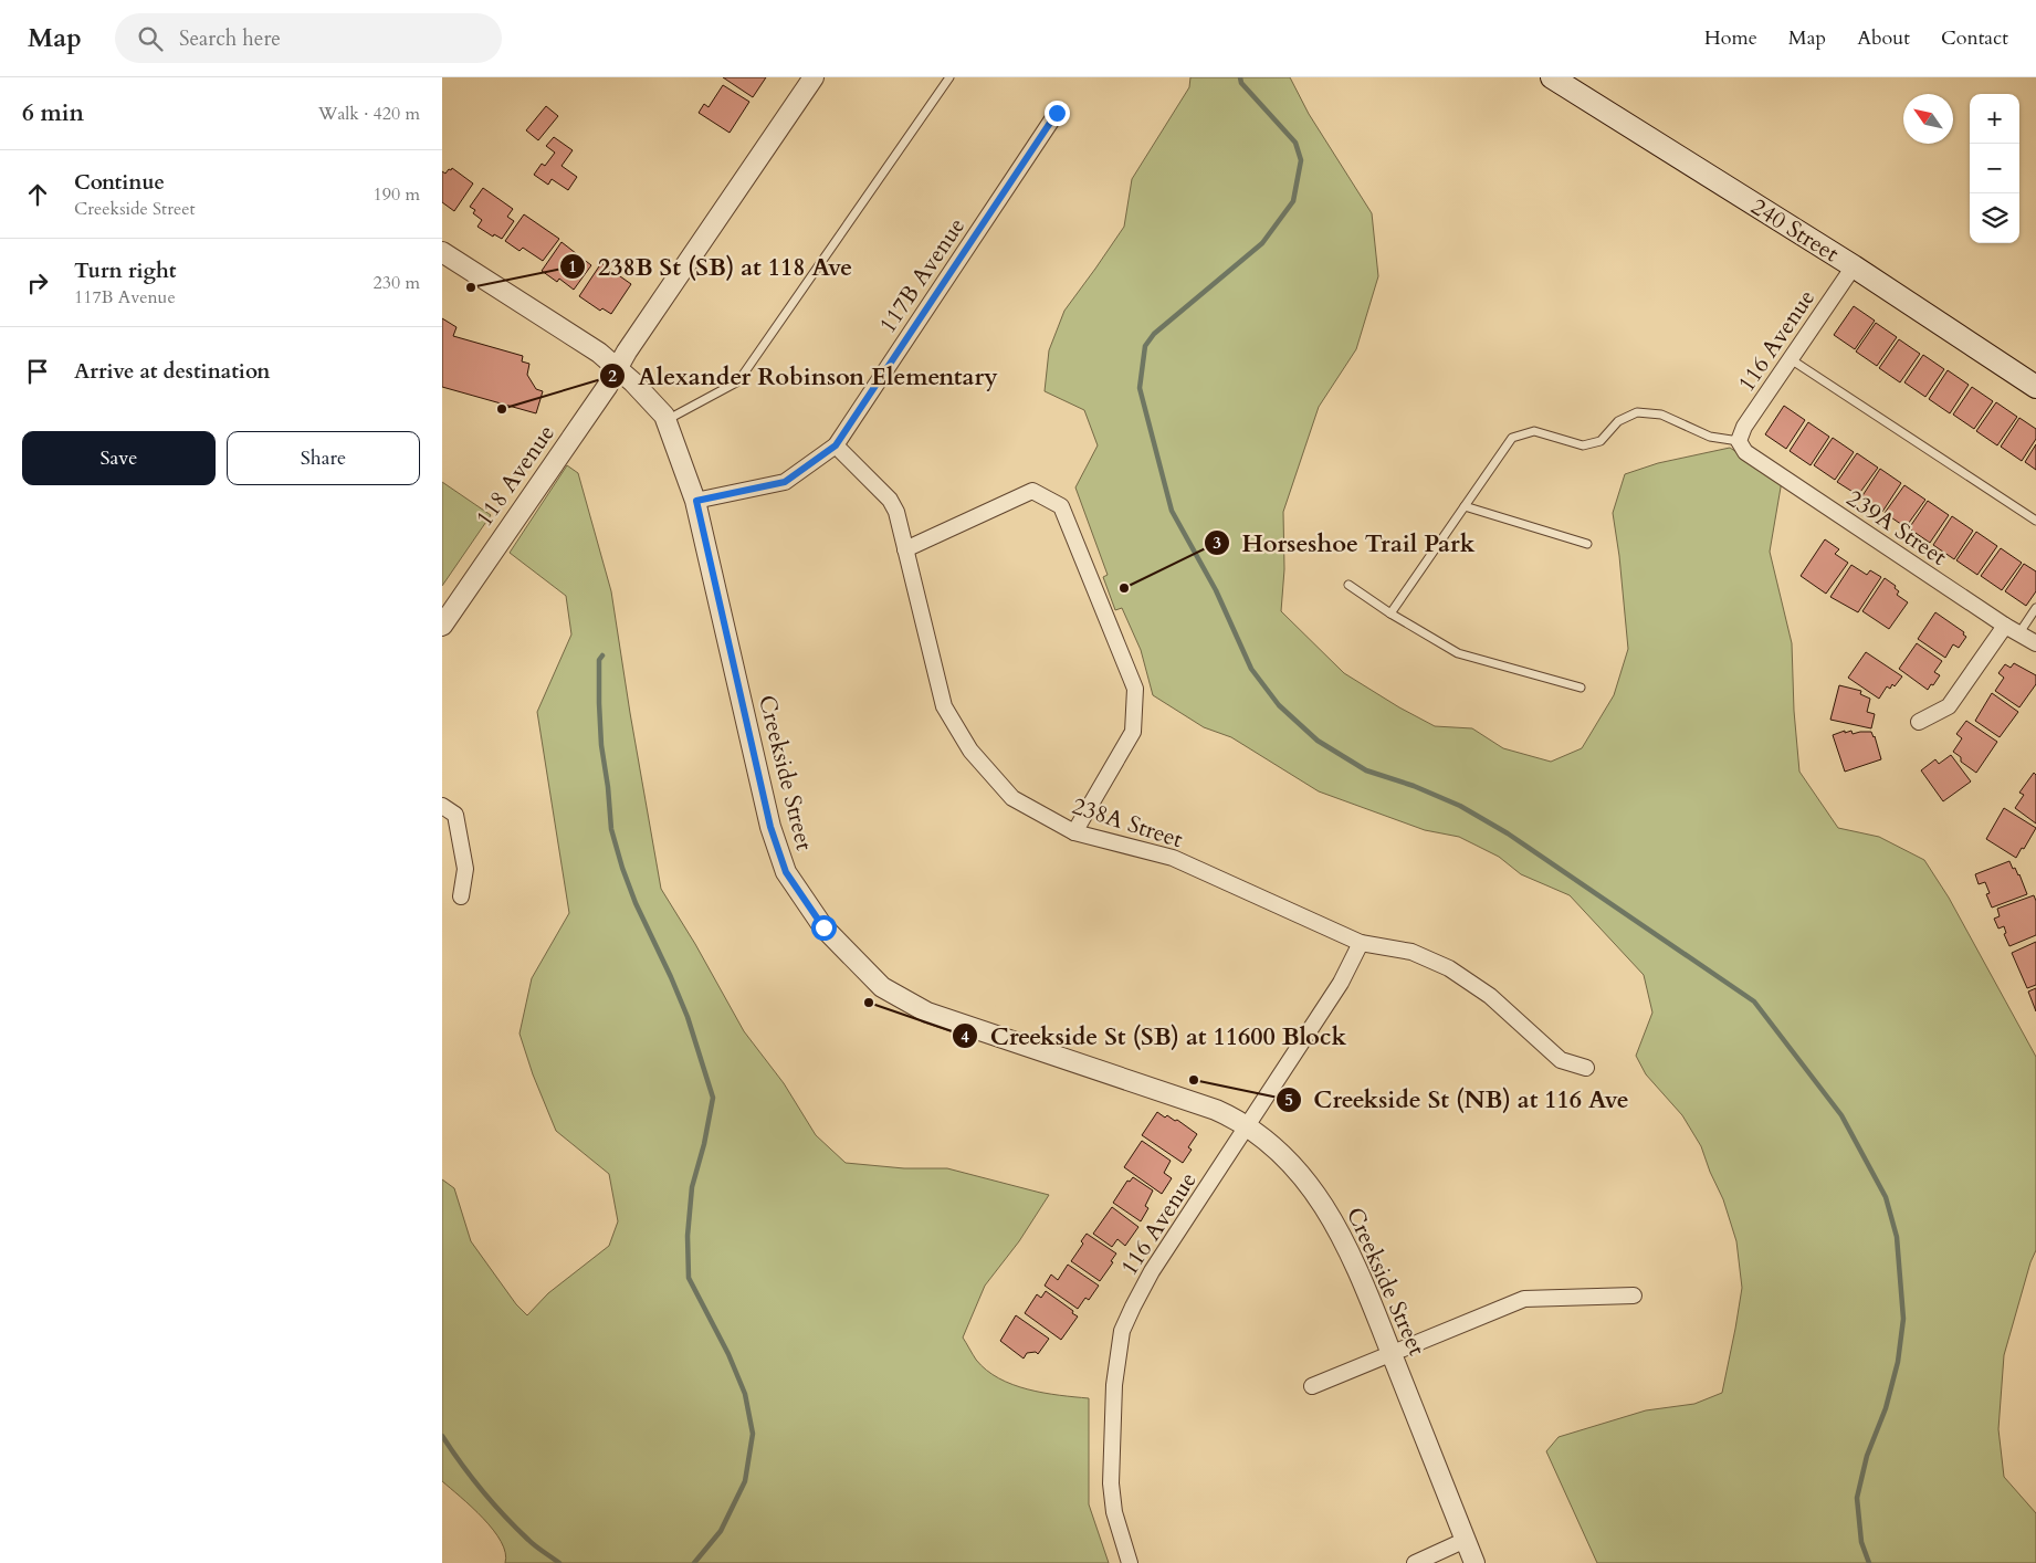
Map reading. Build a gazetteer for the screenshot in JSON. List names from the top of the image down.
{
  "streets": {
    "main road": ["240 Street"],
    "street": [
      "117B Avenue",
      "116 Avenue",
      "118 Avenue",
      "239A Street",
      "Creekside Street",
      "238A Street"
    ]
  },
  "crossings": [
    ["240 Street", "116 Avenue"],
    ["117B Avenue", "Creekside Street"],
    ["117B Avenue", "238A Street"],
    ["116 Avenue", "239A Street"],
    ["116 Avenue", "Creekside Street"],
    ["116 Avenue", "238A Street"],
    ["118 Avenue", "Creekside Street"]
  ],
  "places": [
    "238B St (SB) at 118 Ave",
    "Alexander Robinson Elementary",
    "Horseshoe Trail Park",
    "Creekside St (SB) at 11600 Block",
    "Creekside St (NB) at 116 Ave"
  ],
  "north": "top left",
  "page": {
    "header": "Map",
    "search": "Search here",
    "nav": [
      "Home",
      "Map",
      "About",
      "Contact"
    ],
    "heading": ["6 min", "Walk · 420 m"],
    "map_buttons": ["+", "−"],
    "list": [
      ["Continue", "Creekside Street", "190 m"],
      ["Turn right", "117B Avenue", "230 m"],
      "Arrive at destination"
    ],
    "buttons": ["Save", "Share"]
  }
}
